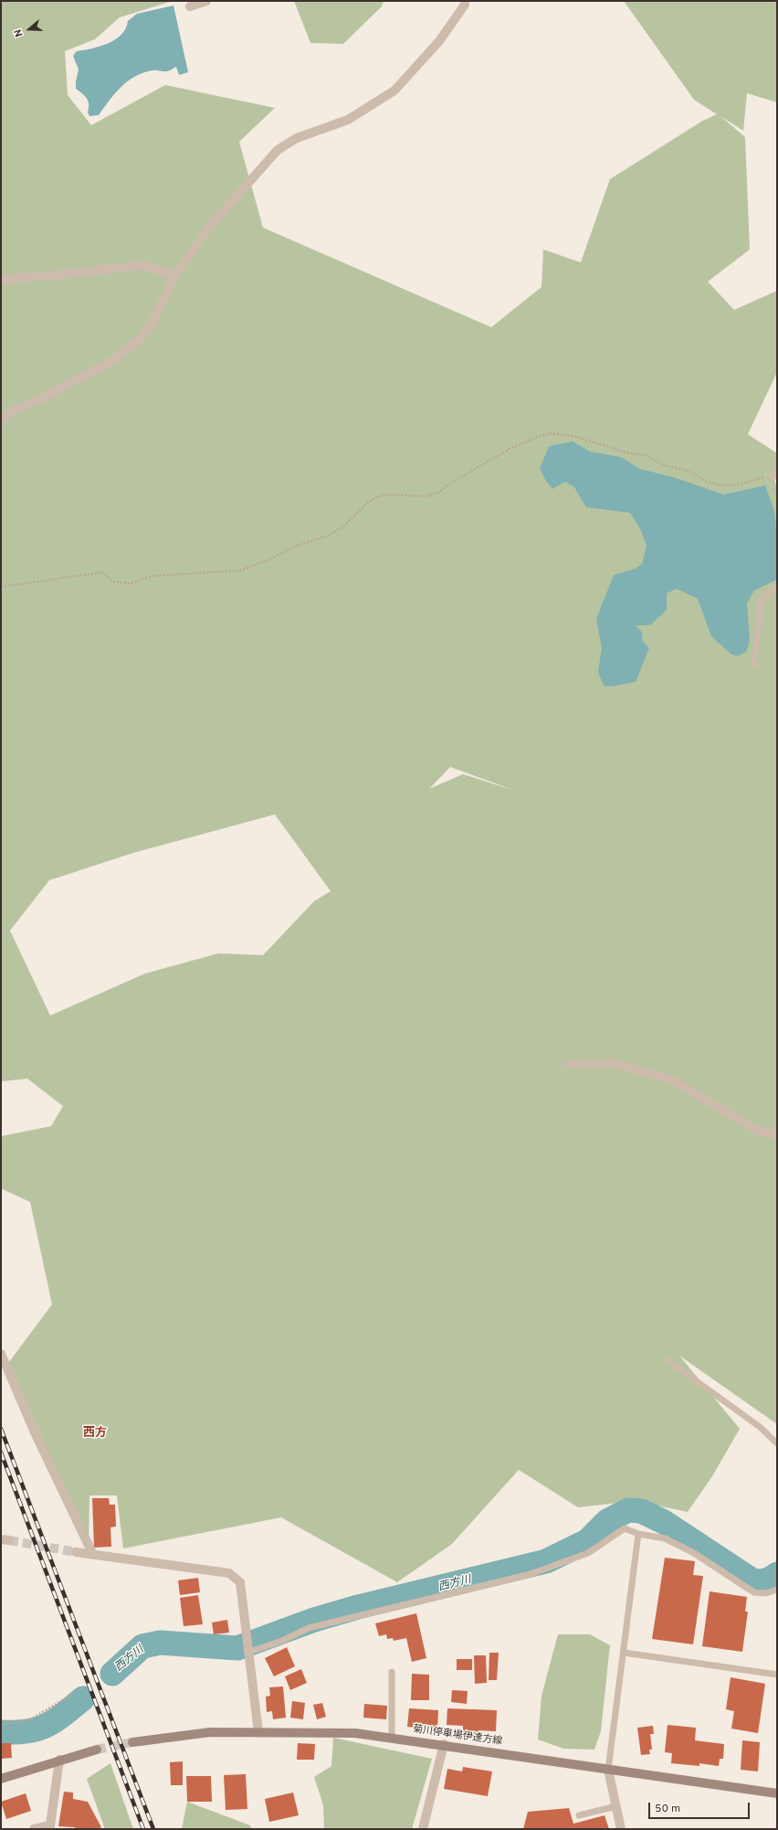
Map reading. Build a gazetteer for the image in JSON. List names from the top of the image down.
{
  "streets": {
    "main road": ["菊川停車場伊達方線"]
  },
  "districts": ["西方"],
  "water": ["西方川"],
  "scale_bar": "50 m",
  "north": "left"
}
